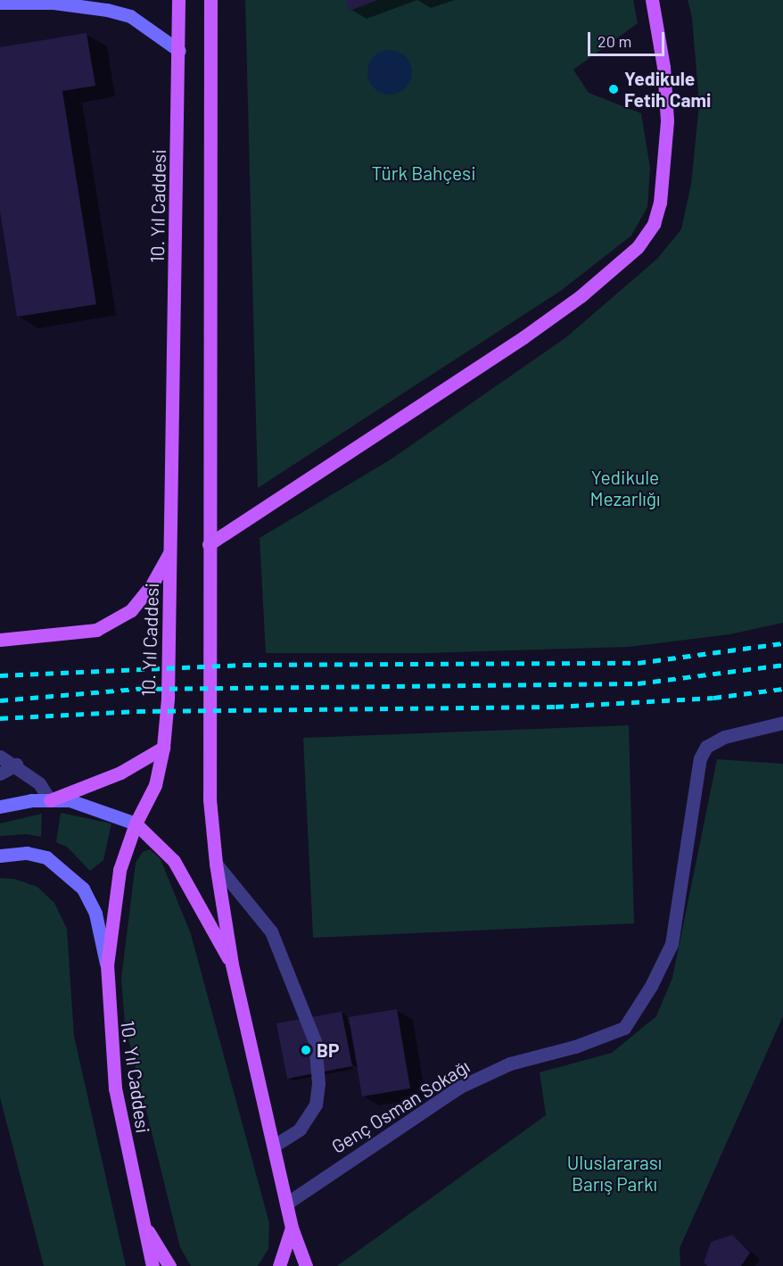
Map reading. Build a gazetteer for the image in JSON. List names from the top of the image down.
{
  "streets": {
    "main road": ["10. Yıl Caddesi"],
    "street": ["Genç Osman Sokağı"]
  },
  "parks": ["Türk Bahçesi", "Yedikule Mezarlığı", "Uluslararası Barış Parkı"],
  "places": ["Yedikule Fetih Cami", "BP"],
  "scale_bar": "20 m"
}
